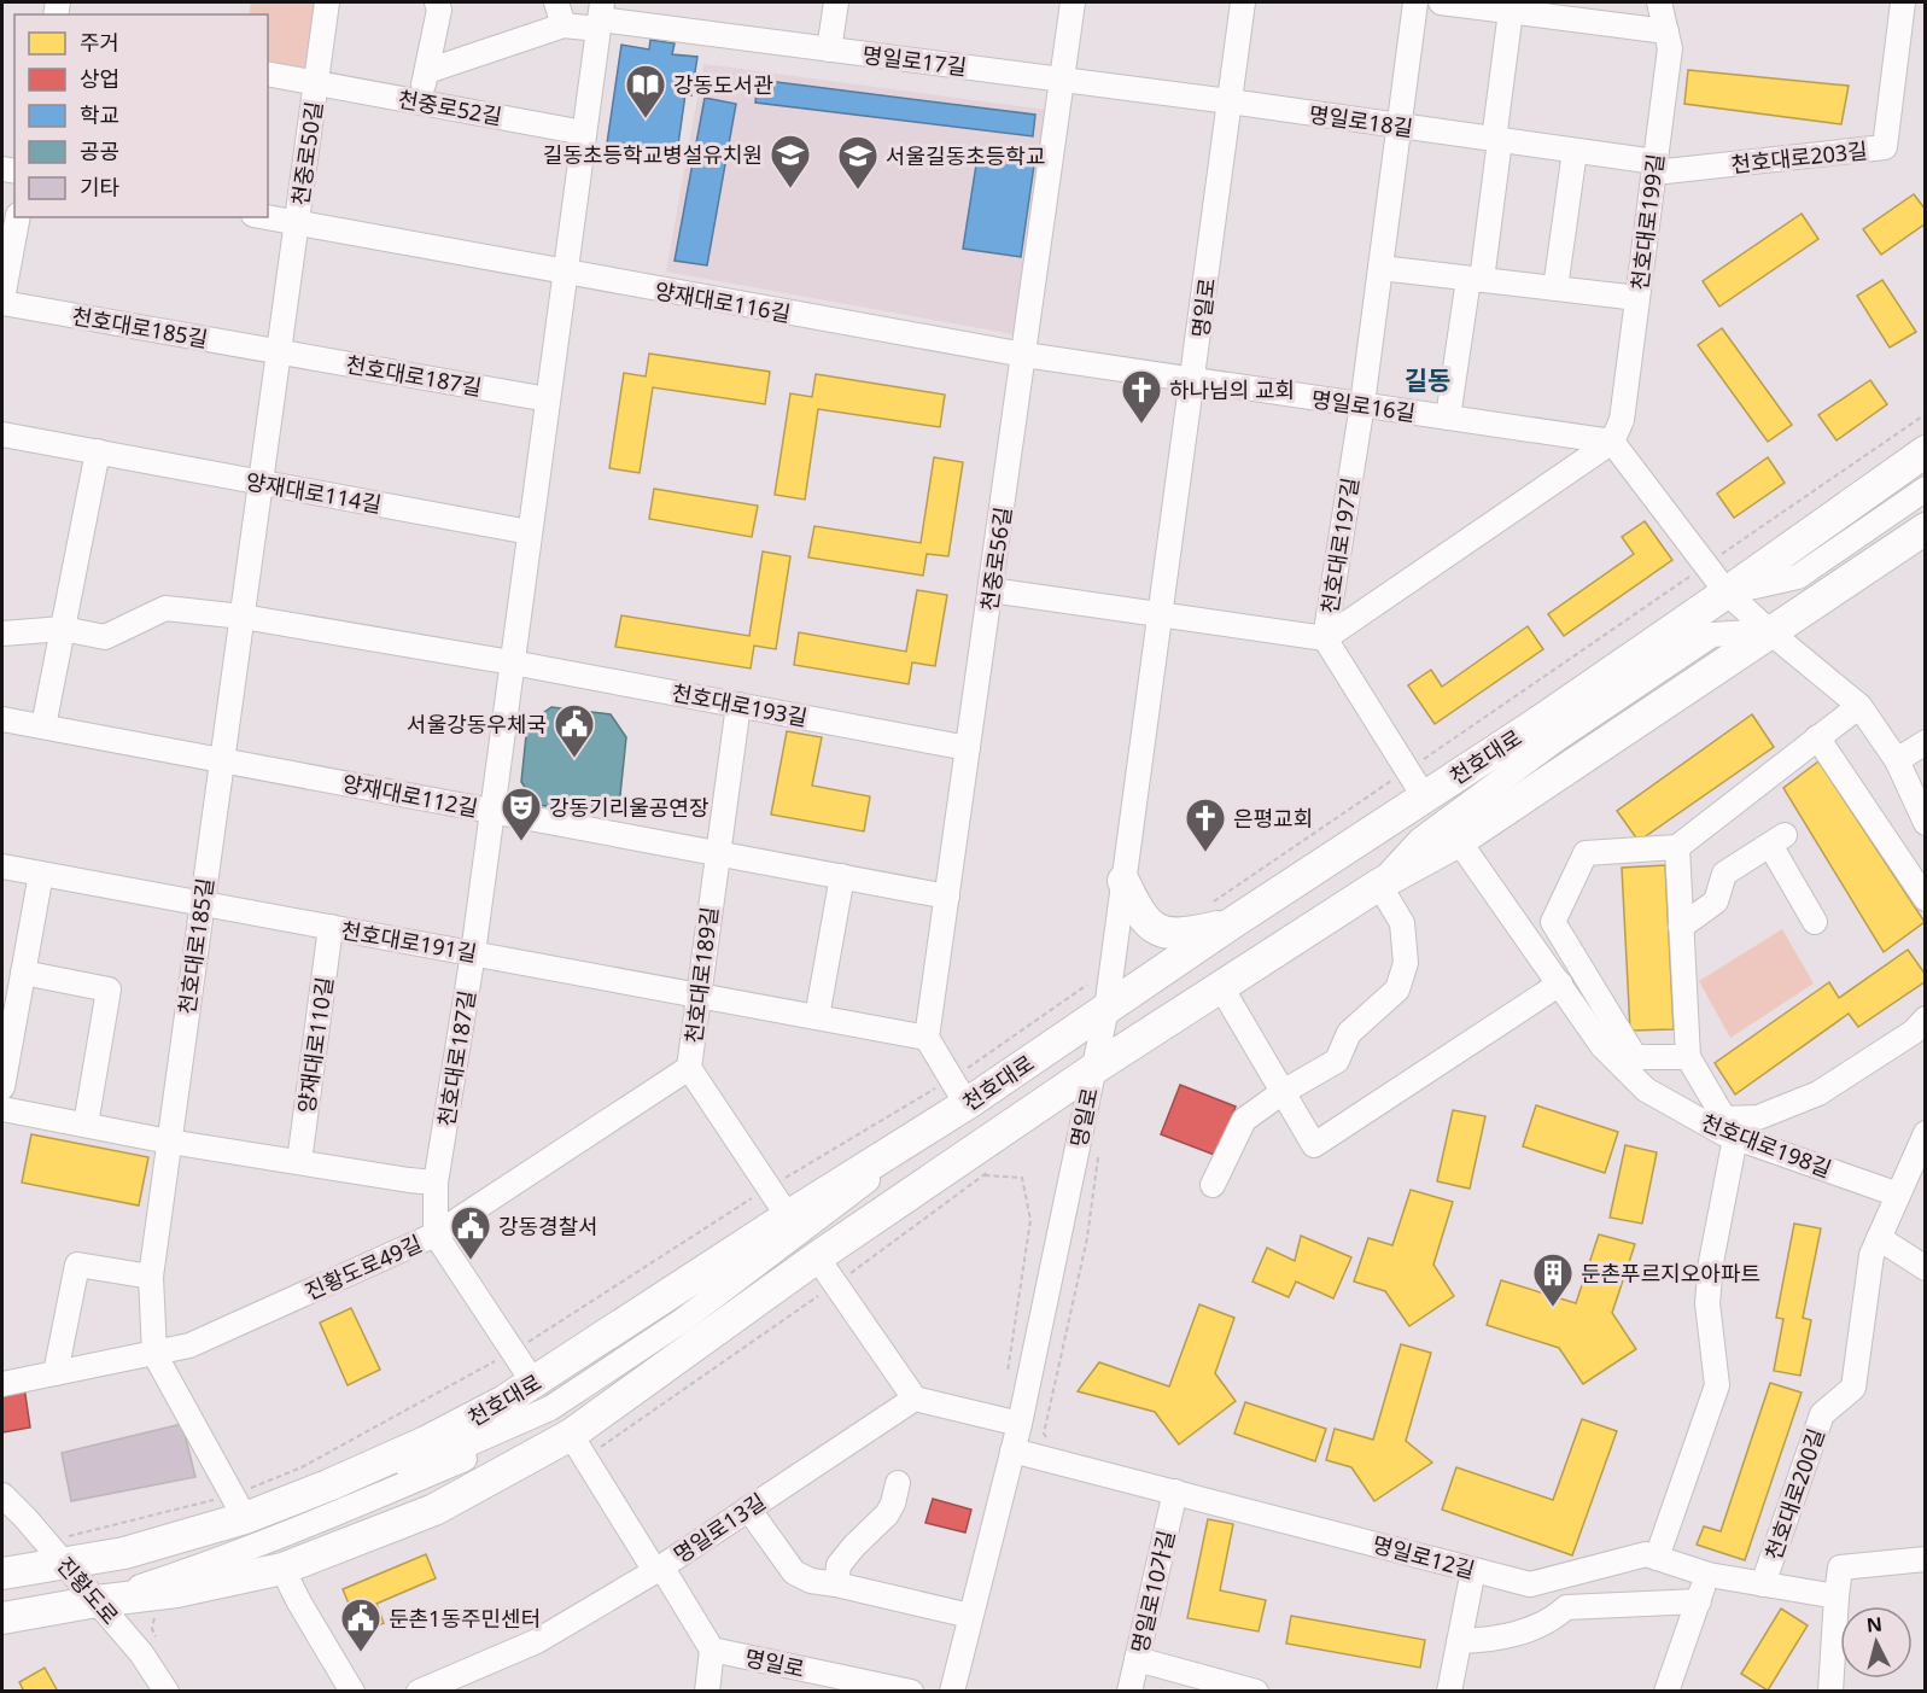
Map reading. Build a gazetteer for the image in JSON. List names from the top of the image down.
{
  "streets": {
    "main road": ["천호대로"],
    "street": [
      "명일로17길",
      "천중로52길",
      "명일로18길",
      "천중로50길",
      "천호대로203길",
      "천호대로199길",
      "양재대로116길",
      "명일로",
      "천호대로185길",
      "천호대로187길",
      "명일로16길",
      "양재대로114길",
      "천호대로197길",
      "천중로56길",
      "천호대로193길",
      "양재대로112길",
      "천호대로191길",
      "천호대로189길",
      "양재대로110길",
      "천호대로198길",
      "진황도로49길",
      "천호대로200길",
      "명일로13길",
      "명일로12길",
      "진황도로",
      "명일로10가길"
    ]
  },
  "crossings": [
    ["명일로17길", "천중로52길"],
    ["명일로17길", "명일로18길"],
    ["명일로17길", "명일로"],
    ["명일로17길", "천중로56길"],
    ["천중로52길", "천중로50길"],
    ["명일로18길", "천호대로203길"],
    ["명일로18길", "천호대로199길"],
    ["명일로18길", "명일로"],
    ["명일로18길", "천호대로197길"],
    ["천중로50길", "양재대로116길"],
    ["천중로50길", "천호대로185길"],
    ["천호대로203길", "천호대로199길"],
    ["천호대로199길", "명일로16길"],
    ["양재대로116길", "명일로"],
    ["양재대로116길", "천호대로185길"],
    ["양재대로116길", "천호대로187길"],
    ["양재대로116길", "명일로16길"],
    ["양재대로116길", "천중로56길"],
    ["명일로", "명일로16길"],
    ["명일로", "천호대로"],
    ["명일로", "명일로12길"],
    ["천호대로185길", "천호대로187길"],
    ["천호대로185길", "양재대로114길"],
    ["천호대로185길", "천호대로"],
    ["천호대로185길", "양재대로112길"],
    ["천호대로185길", "천호대로191길"],
    ["천호대로185길", "진황도로49길"],
    ["천호대로187길", "양재대로114길"],
    ["천호대로187길", "천호대로193길"],
    ["천호대로187길", "양재대로112길"],
    ["천호대로187길", "천호대로191길"],
    ["천호대로187길", "진황도로49길"],
    ["명일로16길", "천호대로197길"],
    ["천호대로197길", "천호대로"],
    ["천중로56길", "천호대로193길"],
    ["천중로56길", "양재대로112길"],
    ["천중로56길", "천호대로191길"],
    ["천호대로193길", "천호대로189길"],
    ["천호대로", "천호대로189길"],
    ["천호대로", "천호대로198길"],
    ["천호대로", "진황도로"],
    ["양재대로112길", "천호대로189길"],
    ["천호대로191길", "천호대로189길"],
    ["천호대로191길", "양재대로110길"],
    ["천호대로189길", "진황도로49길"],
    ["천호대로198길", "천호대로200길"],
    ["천호대로200길", "명일로12길"],
    ["명일로12길", "명일로10가길"]
  ],
  "districts": ["길동"],
  "places": {
    "library": ["강동도서관"],
    "school or university": ["길동초등학교병설유치원", "서울길동초등학교"],
    "church": ["하나님의 교회", "은평교회"],
    "public building": ["서울강동우체국", "강동경찰서", "둔촌1동주민센터"],
    "theatre": ["강동기리울공연장"],
    "building": ["둔촌푸르지오아파트"]
  },
  "legend": [
    "주거",
    "상업",
    "학교",
    "공공",
    "기타"
  ],
  "north": "top"
}
